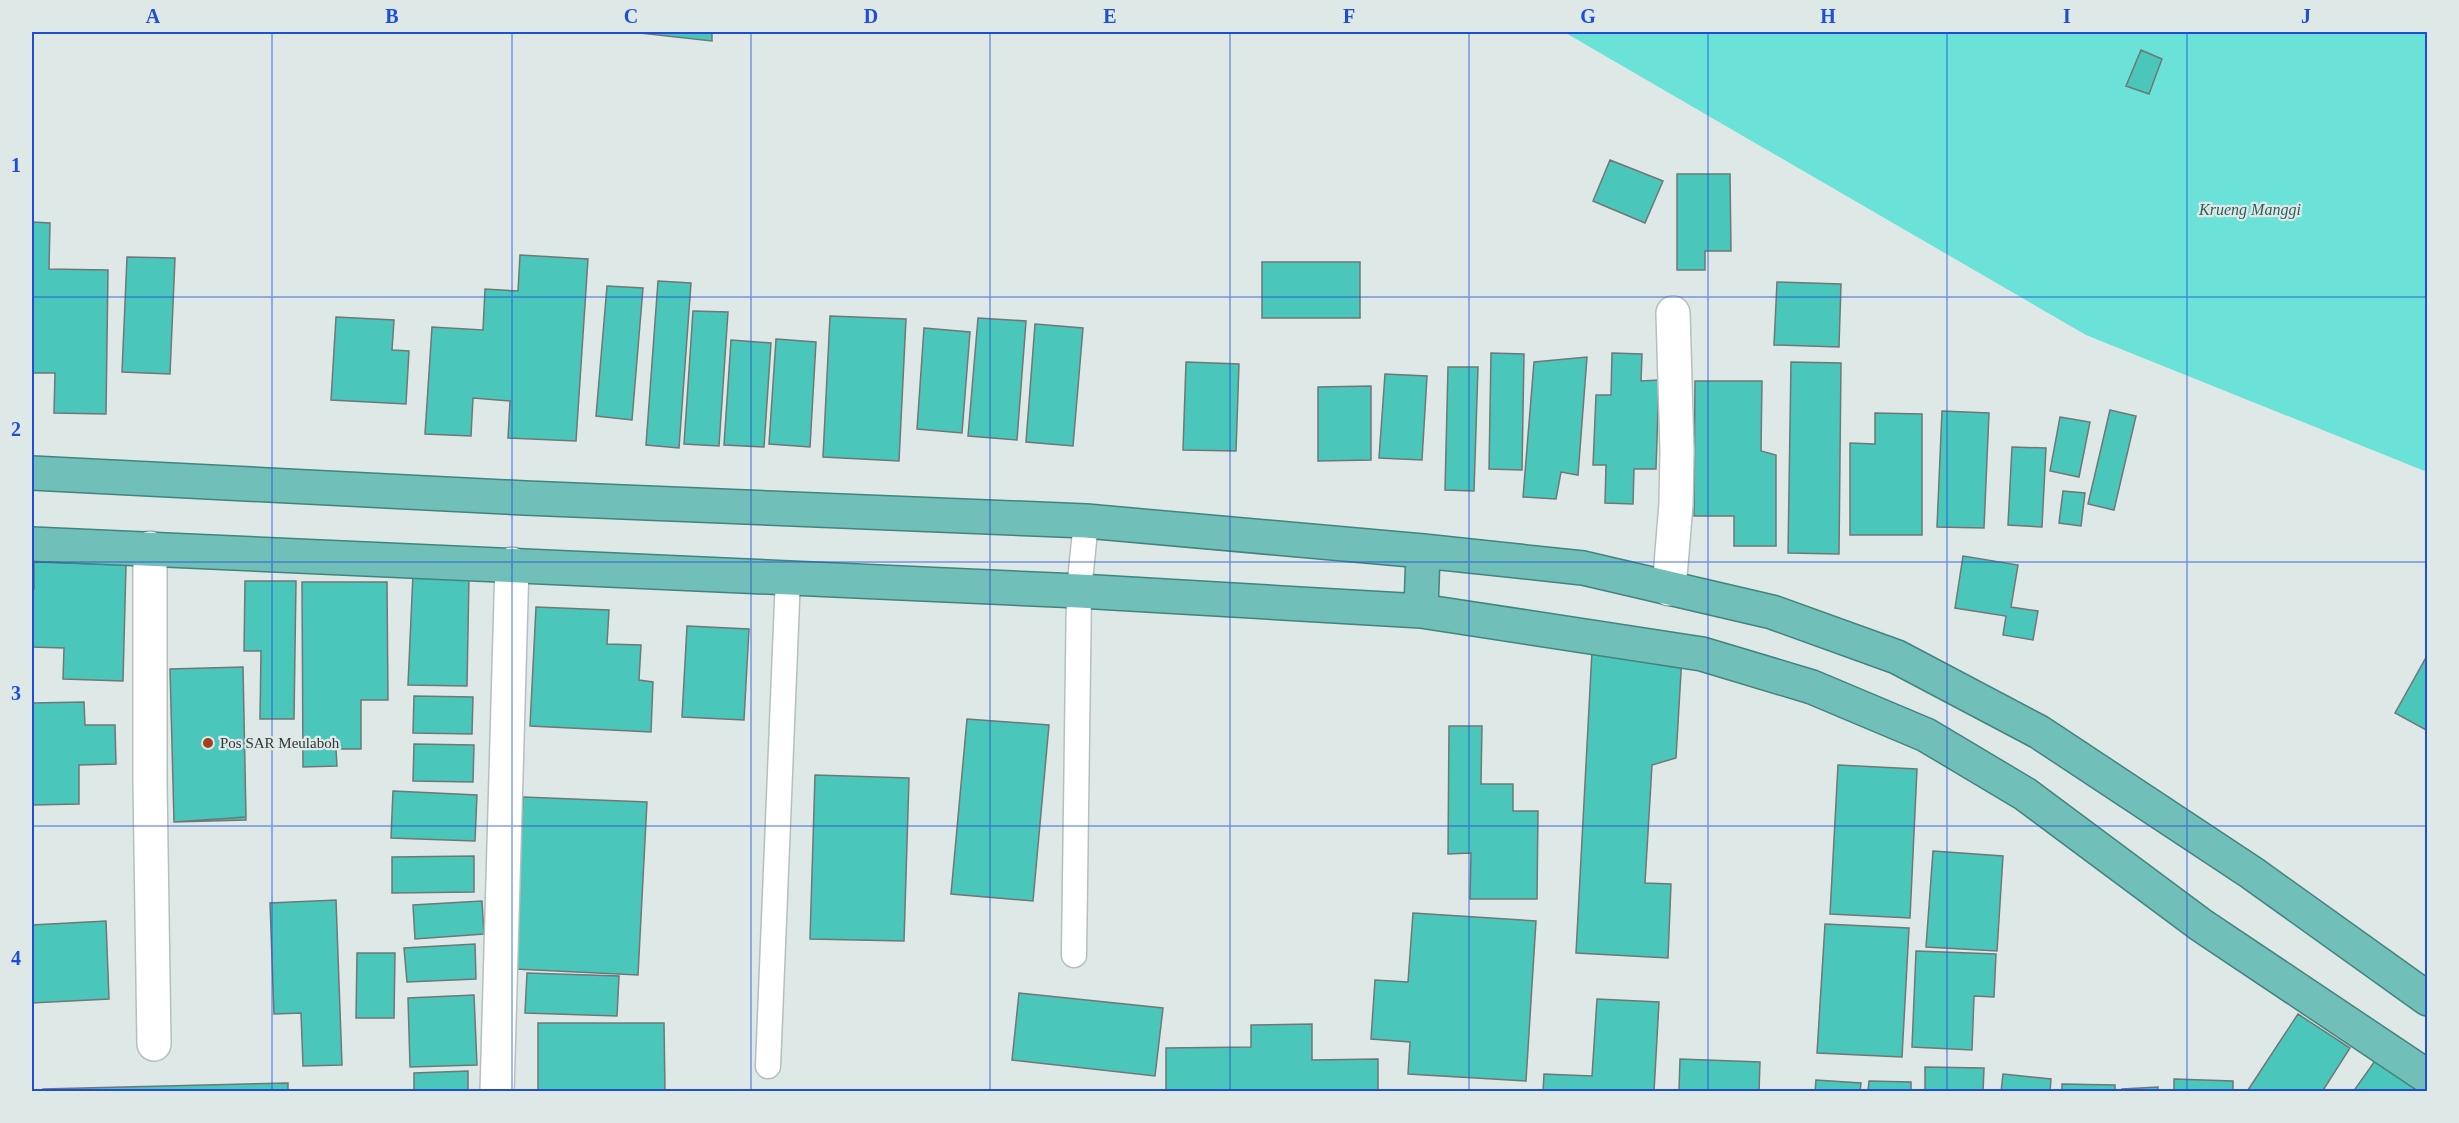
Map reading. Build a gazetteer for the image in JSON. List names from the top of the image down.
{
  "water": ["Krueng Manggi"],
  "places": ["Pos SAR Meulaboh"],
  "grid": {
    "columns": [
      "A",
      "B",
      "C",
      "D",
      "E",
      "F",
      "G",
      "H",
      "I",
      "J"
    ],
    "rows": [
      "1",
      "2",
      "3",
      "4"
    ]
  }
}
